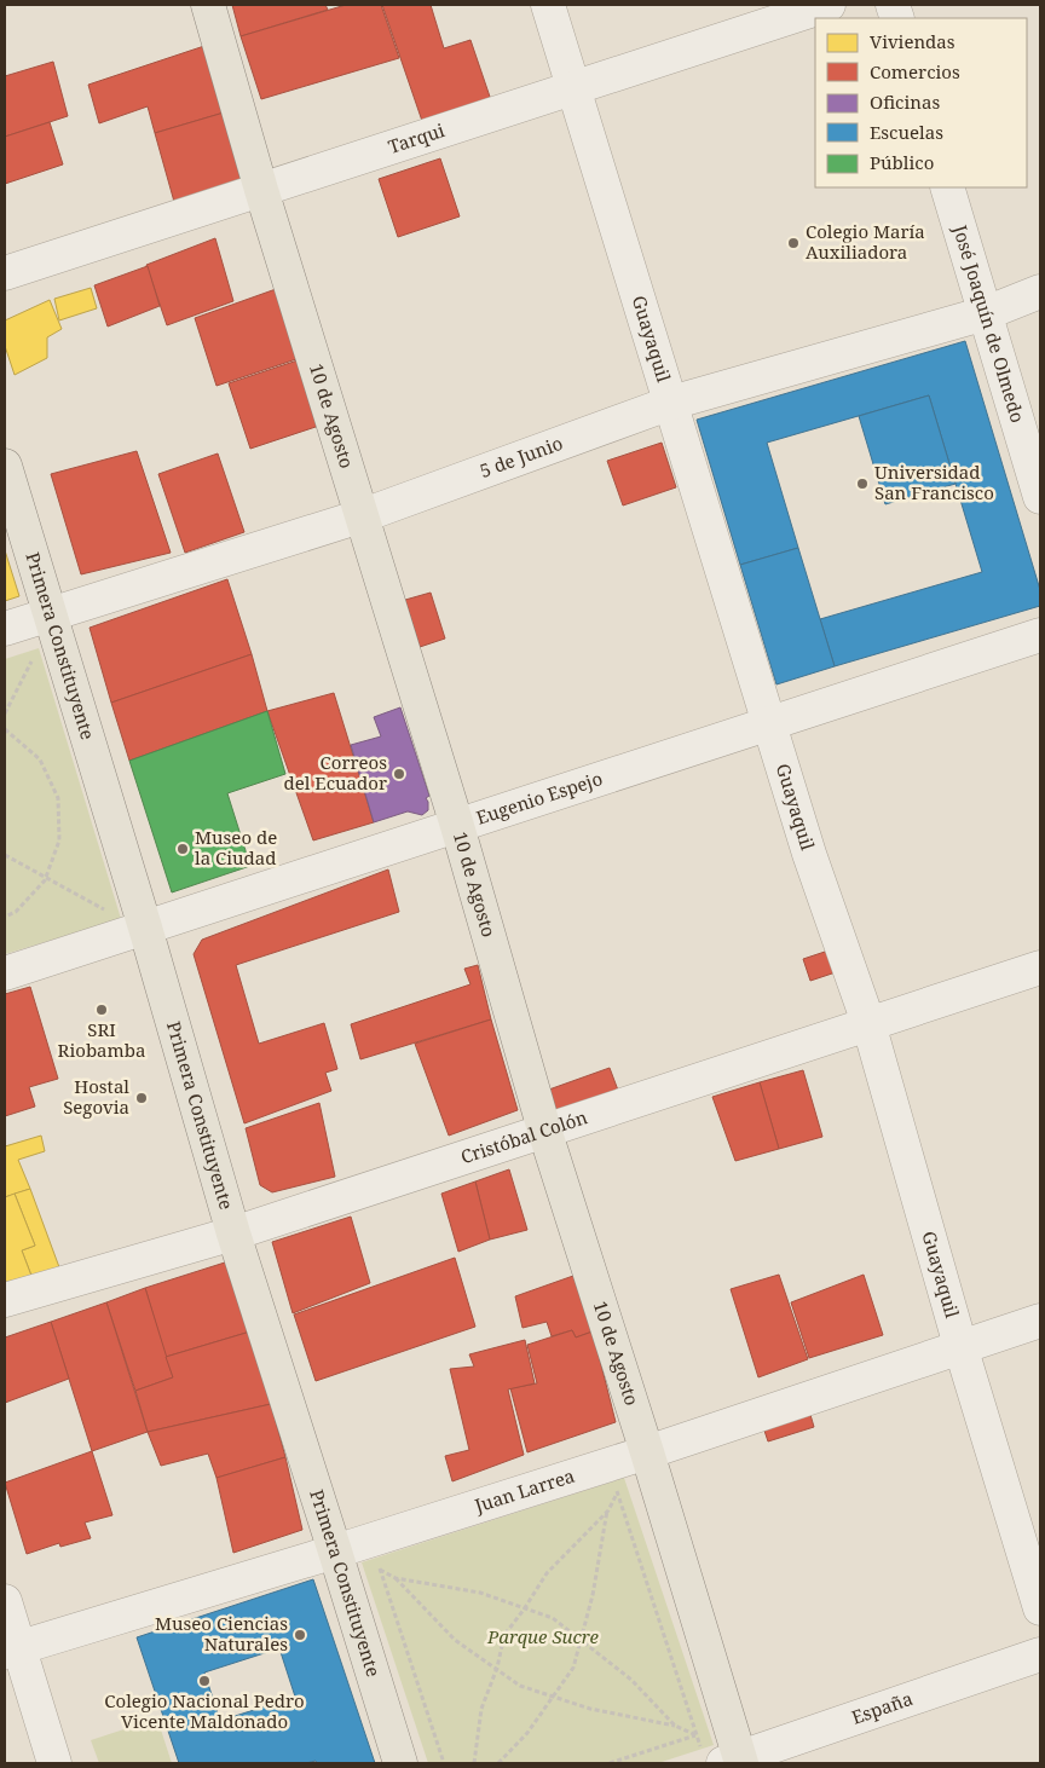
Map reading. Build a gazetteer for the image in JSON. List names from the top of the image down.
{
  "streets": {
    "main road": ["10 de Agosto", "Primera Constituyente"],
    "street": [
      "Tarqui",
      "José Joaquín de Olmedo",
      "Guayaquil",
      "5 de Junio",
      "Eugenio Espejo",
      "Cristóbal Colón",
      "Juan Larrea",
      "España"
    ]
  },
  "crossings": [
    ["Tarqui", "Guayaquil"],
    ["Tarqui", "10 de Agosto"],
    ["José Joaquín de Olmedo", "5 de Junio"],
    ["Guayaquil", "5 de Junio"],
    ["Guayaquil", "Eugenio Espejo"],
    ["Guayaquil", "Cristóbal Colón"],
    ["Guayaquil", "Juan Larrea"],
    ["10 de Agosto", "5 de Junio"],
    ["10 de Agosto", "Eugenio Espejo"],
    ["10 de Agosto", "Cristóbal Colón"],
    ["10 de Agosto", "Juan Larrea"],
    ["10 de Agosto", "España"],
    ["5 de Junio", "Primera Constituyente"],
    ["Primera Constituyente", "Eugenio Espejo"],
    ["Primera Constituyente", "Cristóbal Colón"],
    ["Primera Constituyente", "Juan Larrea"]
  ],
  "parks": ["Parque Sucre"],
  "places": [
    "Colegio María Auxiliadora",
    "Universidad San Francisco",
    "Correos del Ecuador",
    "Museo de la Ciudad",
    "SRI Riobamba",
    "Hostal Segovia",
    "Museo Ciencias Naturales",
    "Colegio Nacional Pedro Vicente Maldonado"
  ],
  "legend": [
    "Viviendas",
    "Comercios",
    "Oficinas",
    "Escuelas",
    "Público"
  ]
}
